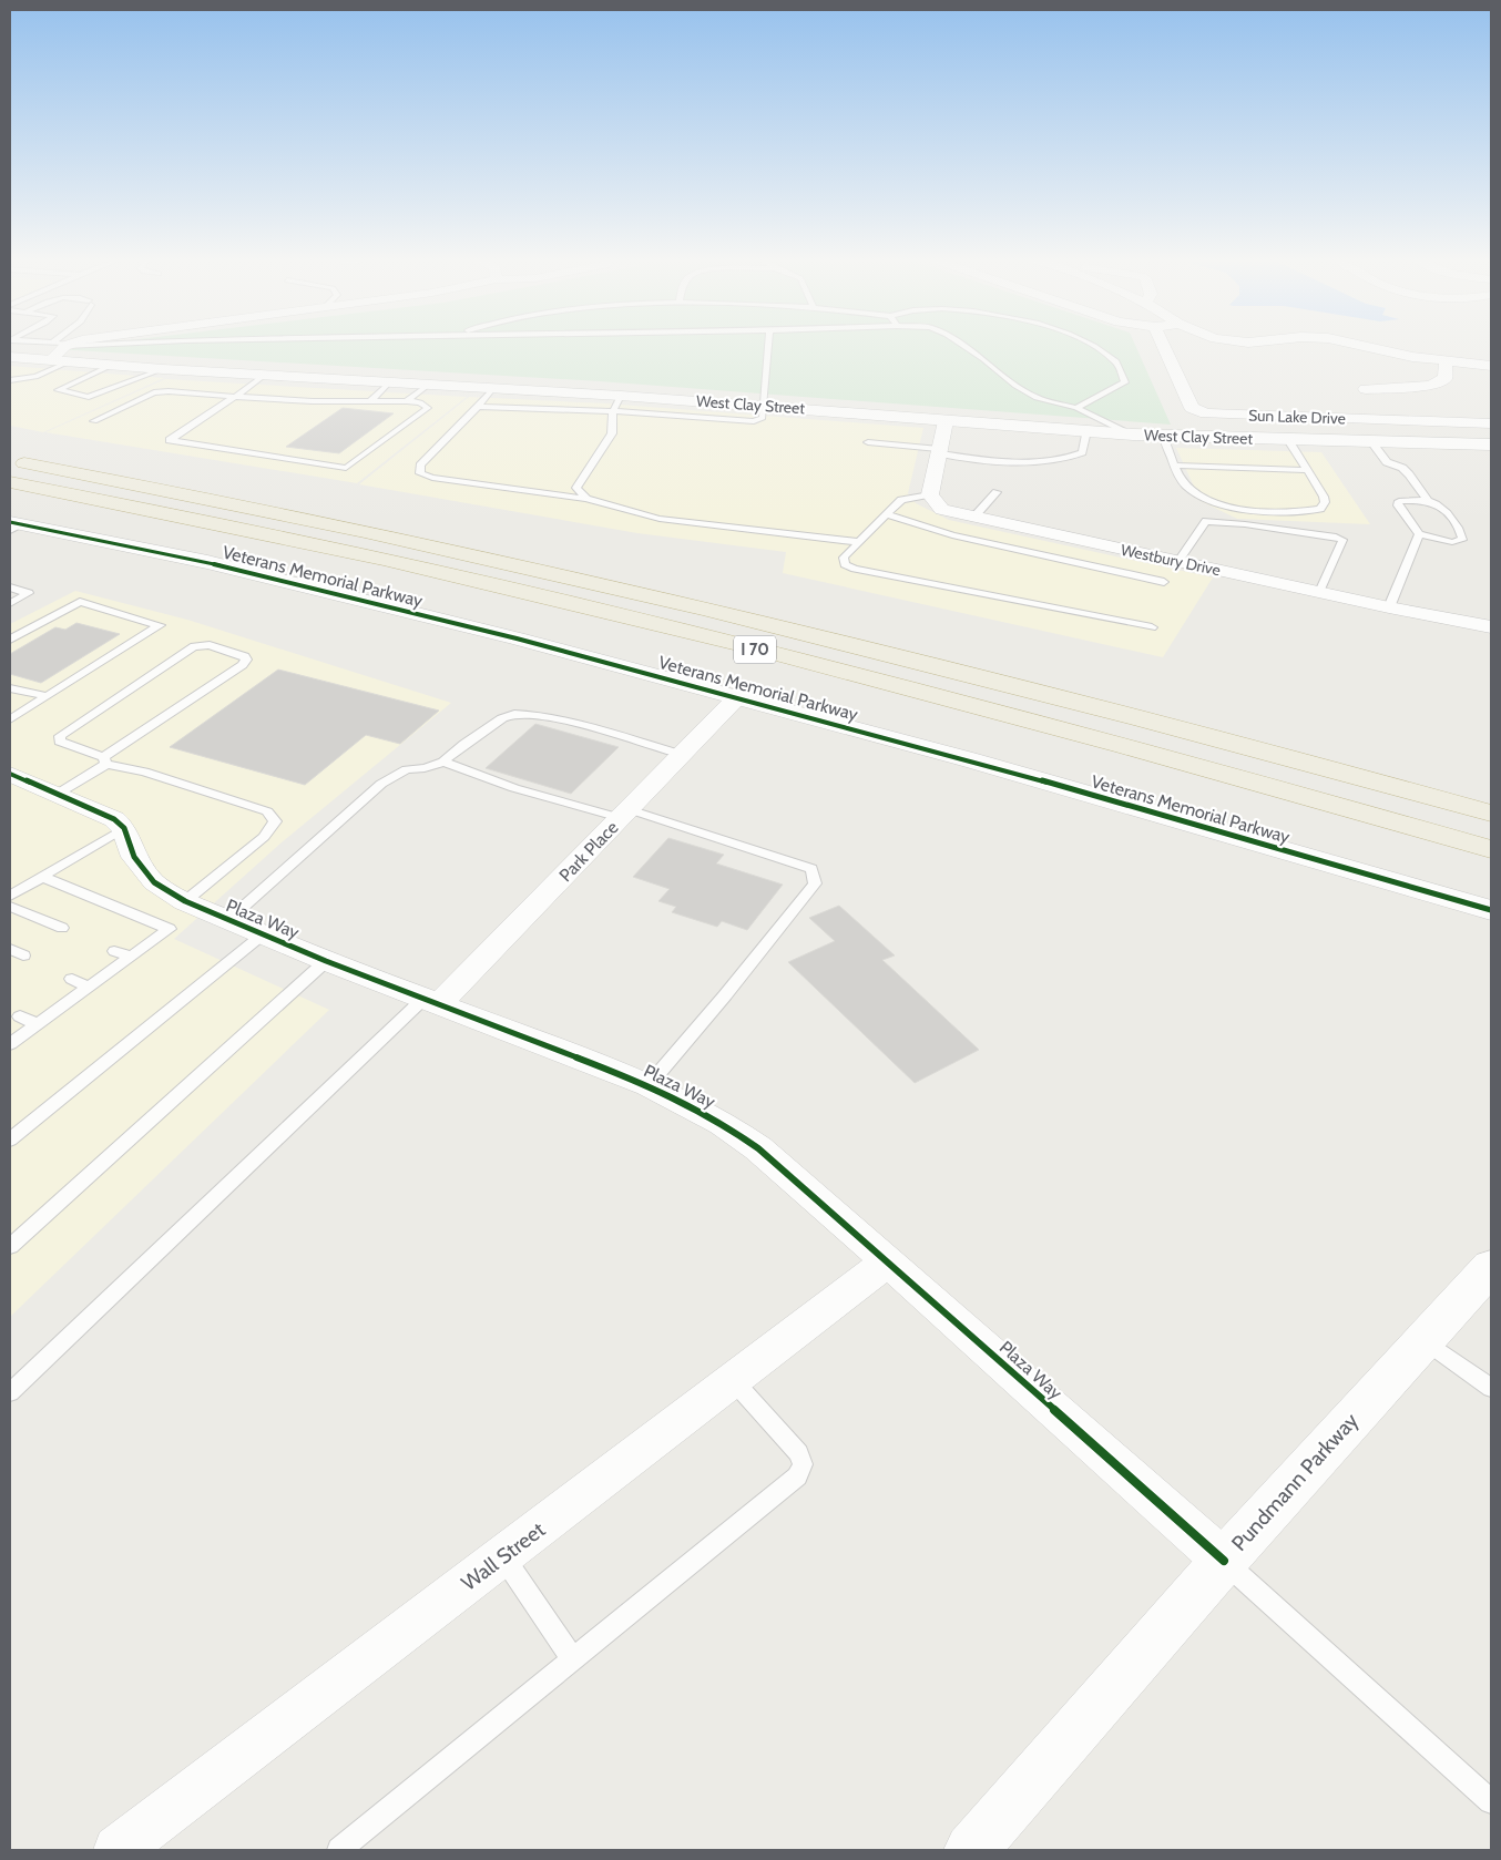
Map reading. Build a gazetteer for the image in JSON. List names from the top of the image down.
{
  "streets": {
    "highway": ["I 70"],
    "main road": ["West Clay Street", "Veterans Memorial Parkway", "Pundmann Parkway"],
    "street": [
      "Sun Lake Drive",
      "Westbury Drive",
      "Park Place",
      "Plaza Way",
      "Wall Street"
    ]
  },
  "crossings": [
    ["Veterans Memorial Parkway", "Park Place"],
    ["Park Place", "Plaza Way"],
    ["Plaza Way", "Pundmann Parkway"],
    ["Plaza Way", "Wall Street"]
  ]
}
